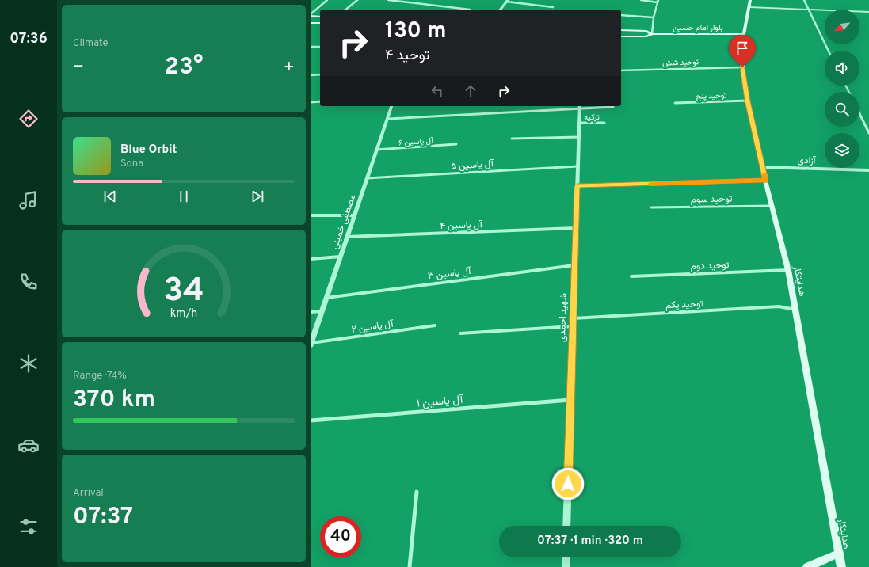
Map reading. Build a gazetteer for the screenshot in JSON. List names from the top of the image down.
{
  "streets": {
    "main road": ["بلوار امام حسین", "هدایتکار"],
    "street": [
      "توحید شش",
      "توحید پنج",
      "تزکیه",
      "آل یاسین ۶",
      "آزادی",
      "آل یاسین ۵",
      "توحید سوم",
      "مصطفی خمینی",
      "آل یاسین ۴",
      "توحید دوم",
      "آل یاسین ۳",
      "توحید یکم",
      "شهید احمدی",
      "آل یاسین ۲",
      "آل یاسین ۱"
    ]
  },
  "crossings": [
    ["بلوار امام حسین", "هدایتکار"],
    ["توحید شش", "هدایتکار"],
    ["توحید پنج", "هدایتکار"],
    ["تزکیه", "شهید احمدی"],
    ["آل یاسین ۶", "مصطفی خمینی"],
    ["آزادی", "هدایتکار"],
    ["آل یاسین ۵", "مصطفی خمینی"],
    ["آل یاسین ۵", "شهید احمدی"],
    ["توحید سوم", "هدایتکار"],
    ["مصطفی خمینی", "آل یاسین ۴"],
    ["مصطفی خمینی", "آل یاسین ۳"],
    ["مصطفی خمینی", "آل یاسین ۲"],
    ["آل یاسین ۴", "شهید احمدی"],
    ["توحید دوم", "هدایتکار"],
    ["آل یاسین ۳", "شهید احمدی"],
    ["هدایتکار", "توحید یکم"],
    ["توحید یکم", "شهید احمدی"],
    ["شهید احمدی", "آل یاسین ۱"]
  ],
  "north": "bottom left",
  "page": {
    "tabs": "07:36",
    "tile": [
      "Climate",
      ["Range · 74%", "370 km"],
      ["Arrival", "07:37"]
    ],
    "turn": ["130 m", "توحید ۴"],
    "heat": ["−", "23°", "+"],
    "song": ["Blue Orbit", "Sona"],
    "limit": "40",
    "trip": "07:37 · 1 min · 320 m",
    "gauge": ["34", "km/h"]
  }
}
